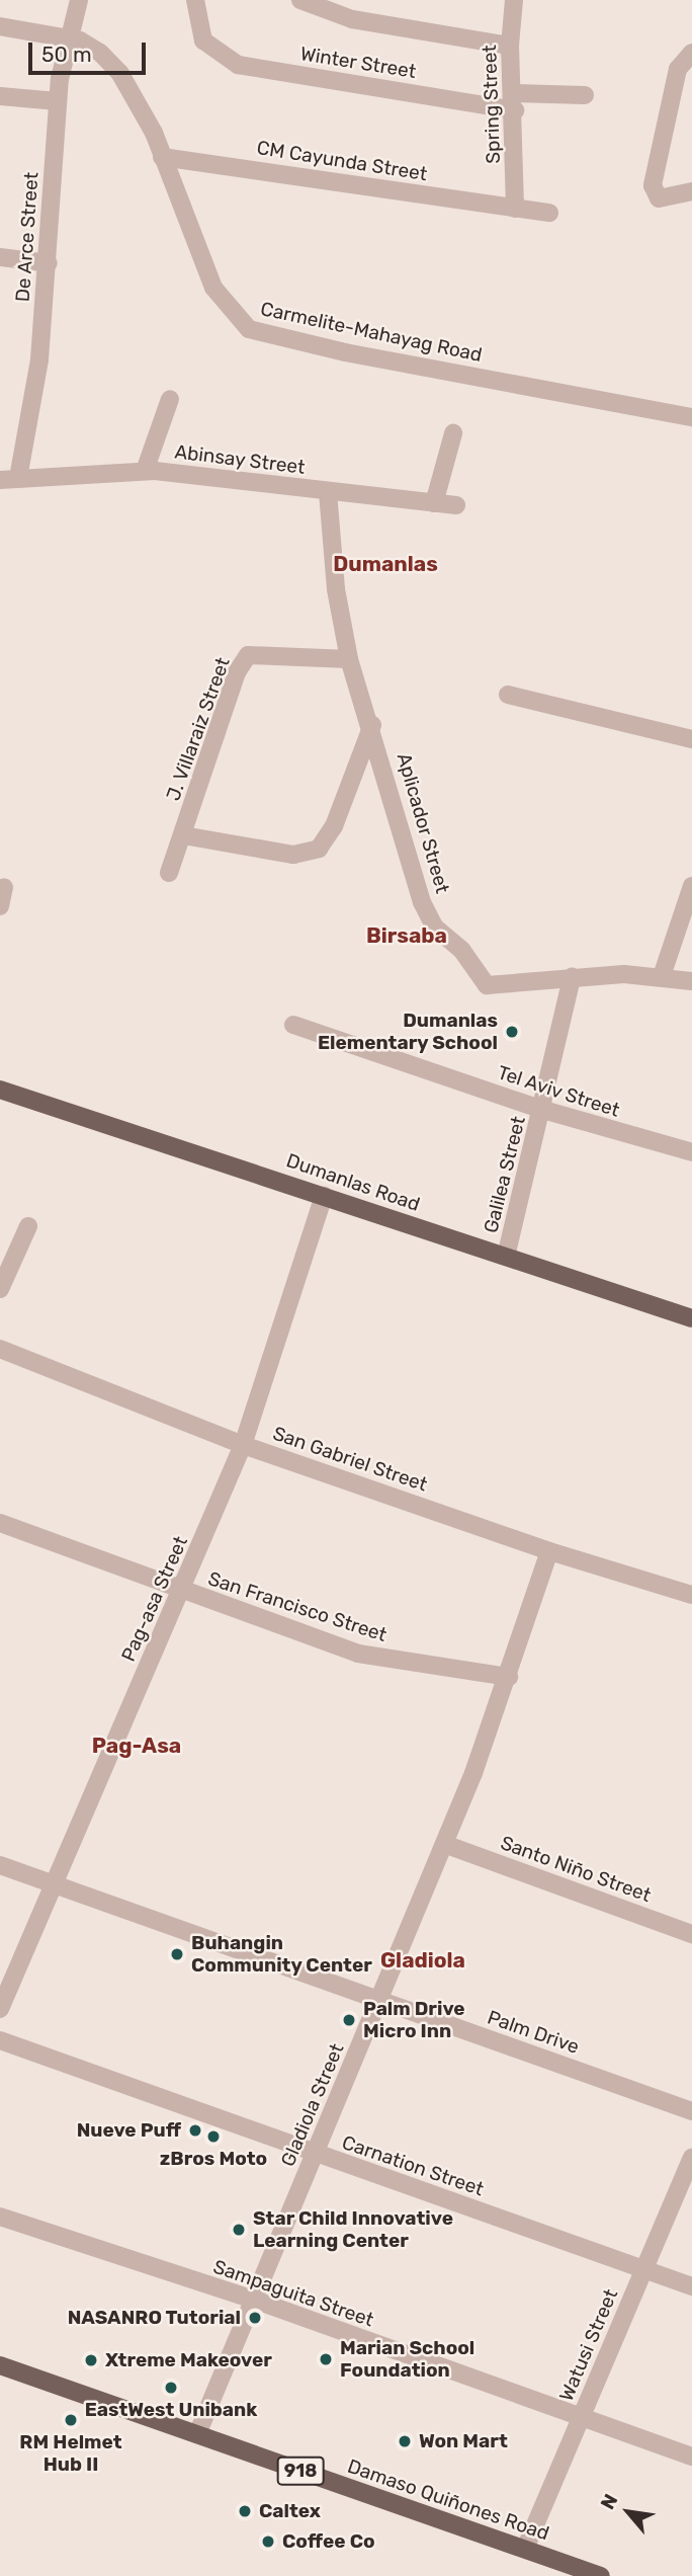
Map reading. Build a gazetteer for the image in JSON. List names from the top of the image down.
{
  "streets": {
    "main road": ["Dumanlas Road", "918", "Damaso Quiñones Road"],
    "street": [
      "Winter Street",
      "Spring Street",
      "CM Cayunda Street",
      "De Arce Street",
      "Carmelite-Mahayag Road",
      "Abinsay Street",
      "J. Villaraiz Street",
      "Aplicador Street",
      "Tel Aviv Street",
      "Galilea Street",
      "San Gabriel Street",
      "Pag-asa Street",
      "San Francisco Street",
      "Santo Niño Street",
      "Palm Drive",
      "Gladiola Street",
      "Carnation Street",
      "Sampaguita Street",
      "Watusi Street"
    ]
  },
  "crossings": [
    ["Winter Street", "Spring Street"],
    ["Spring Street", "CM Cayunda Street"],
    ["CM Cayunda Street", "Carmelite-Mahayag Road"],
    ["De Arce Street", "Carmelite-Mahayag Road"],
    ["De Arce Street", "Abinsay Street"],
    ["Abinsay Street", "Aplicador Street"],
    ["J. Villaraiz Street", "Aplicador Street"],
    ["Aplicador Street", "Galilea Street"],
    ["Tel Aviv Street", "Galilea Street"],
    ["Galilea Street", "Dumanlas Road"],
    ["Dumanlas Road", "Pag-asa Street"],
    ["San Gabriel Street", "Pag-asa Street"],
    ["San Gabriel Street", "Gladiola Street"],
    ["Pag-asa Street", "San Francisco Street"],
    ["Pag-asa Street", "Palm Drive"],
    ["San Francisco Street", "Gladiola Street"],
    ["Santo Niño Street", "Gladiola Street"],
    ["Palm Drive", "Gladiola Street"],
    ["Gladiola Street", "Carnation Street"],
    ["Gladiola Street", "Sampaguita Street"],
    ["Gladiola Street", "Damaso Quiñones Road"],
    ["Carnation Street", "Watusi Street"],
    ["Sampaguita Street", "Watusi Street"],
    ["Watusi Street", "Damaso Quiñones Road"]
  ],
  "districts": [
    "Dumanlas",
    "Birsaba",
    "Pag-Asa",
    "Gladiola"
  ],
  "places": [
    "Dumanlas Elementary School",
    "Buhangin Community Center",
    "Palm Drive Micro Inn",
    "Nueve Puff",
    "zBros Moto",
    "Star Child Innovative Learning Center",
    "NASANRO Tutorial",
    "Marian School Foundation",
    "Xtreme Makeover",
    "EastWest Unibank",
    "RM Helmet Hub II",
    "Won Mart",
    "Caltex",
    "Coffee Co"
  ],
  "scale_bar": "50 m",
  "north": "top left"
}
